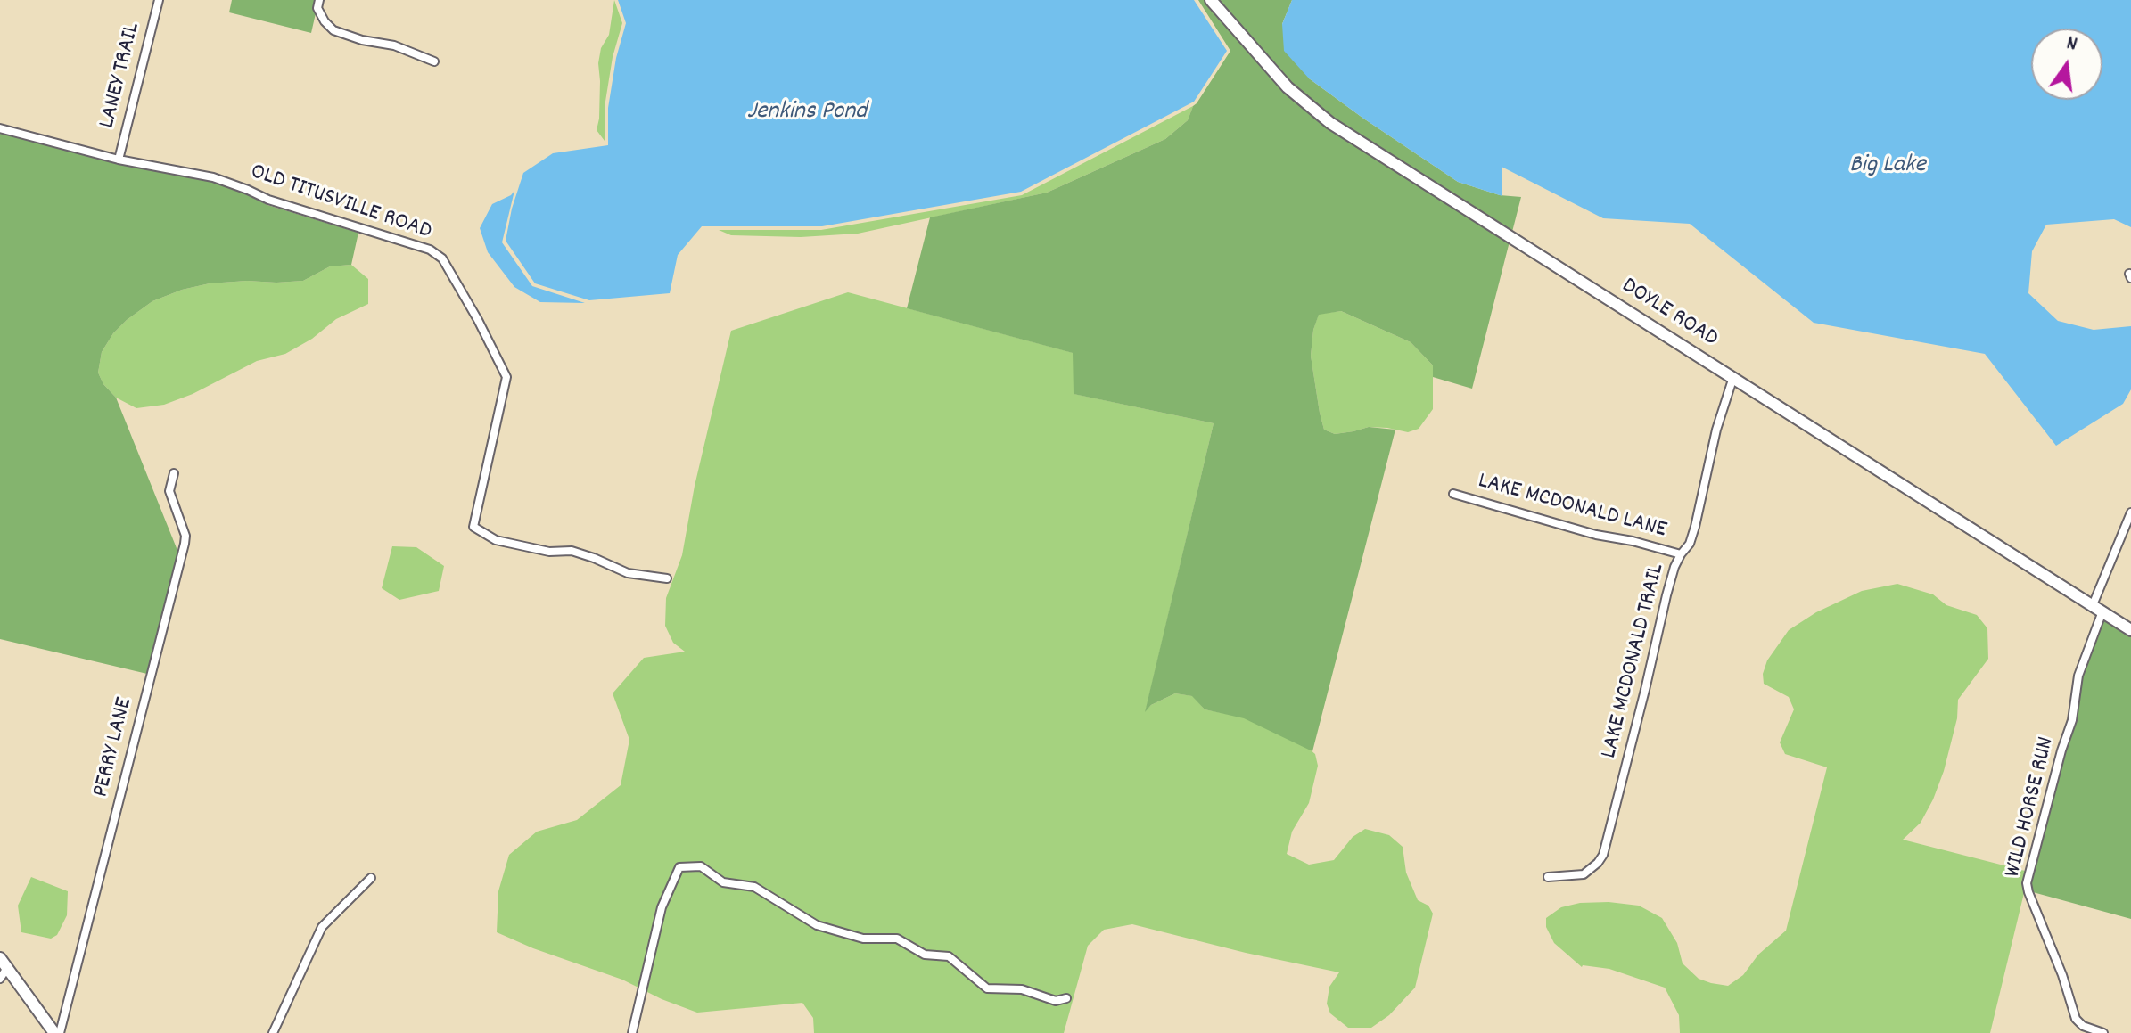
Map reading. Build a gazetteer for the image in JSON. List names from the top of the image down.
{
  "streets": {
    "main road": ["DOYLE ROAD"],
    "street": [
      "LANEY TRAIL",
      "OLD TITUSVILLE ROAD",
      "LAKE MCDONALD LANE",
      "LAKE MCDONALD TRAIL",
      "PERRY LANE",
      "WILD HORSE RUN"
    ]
  },
  "crossings": [
    ["LANEY TRAIL", "OLD TITUSVILLE ROAD"],
    ["DOYLE ROAD", "LAKE MCDONALD TRAIL"],
    ["DOYLE ROAD", "WILD HORSE RUN"],
    ["LAKE MCDONALD LANE", "LAKE MCDONALD TRAIL"]
  ],
  "water": ["Jenkins Pond", "Big Lake"],
  "north": "top"
}
